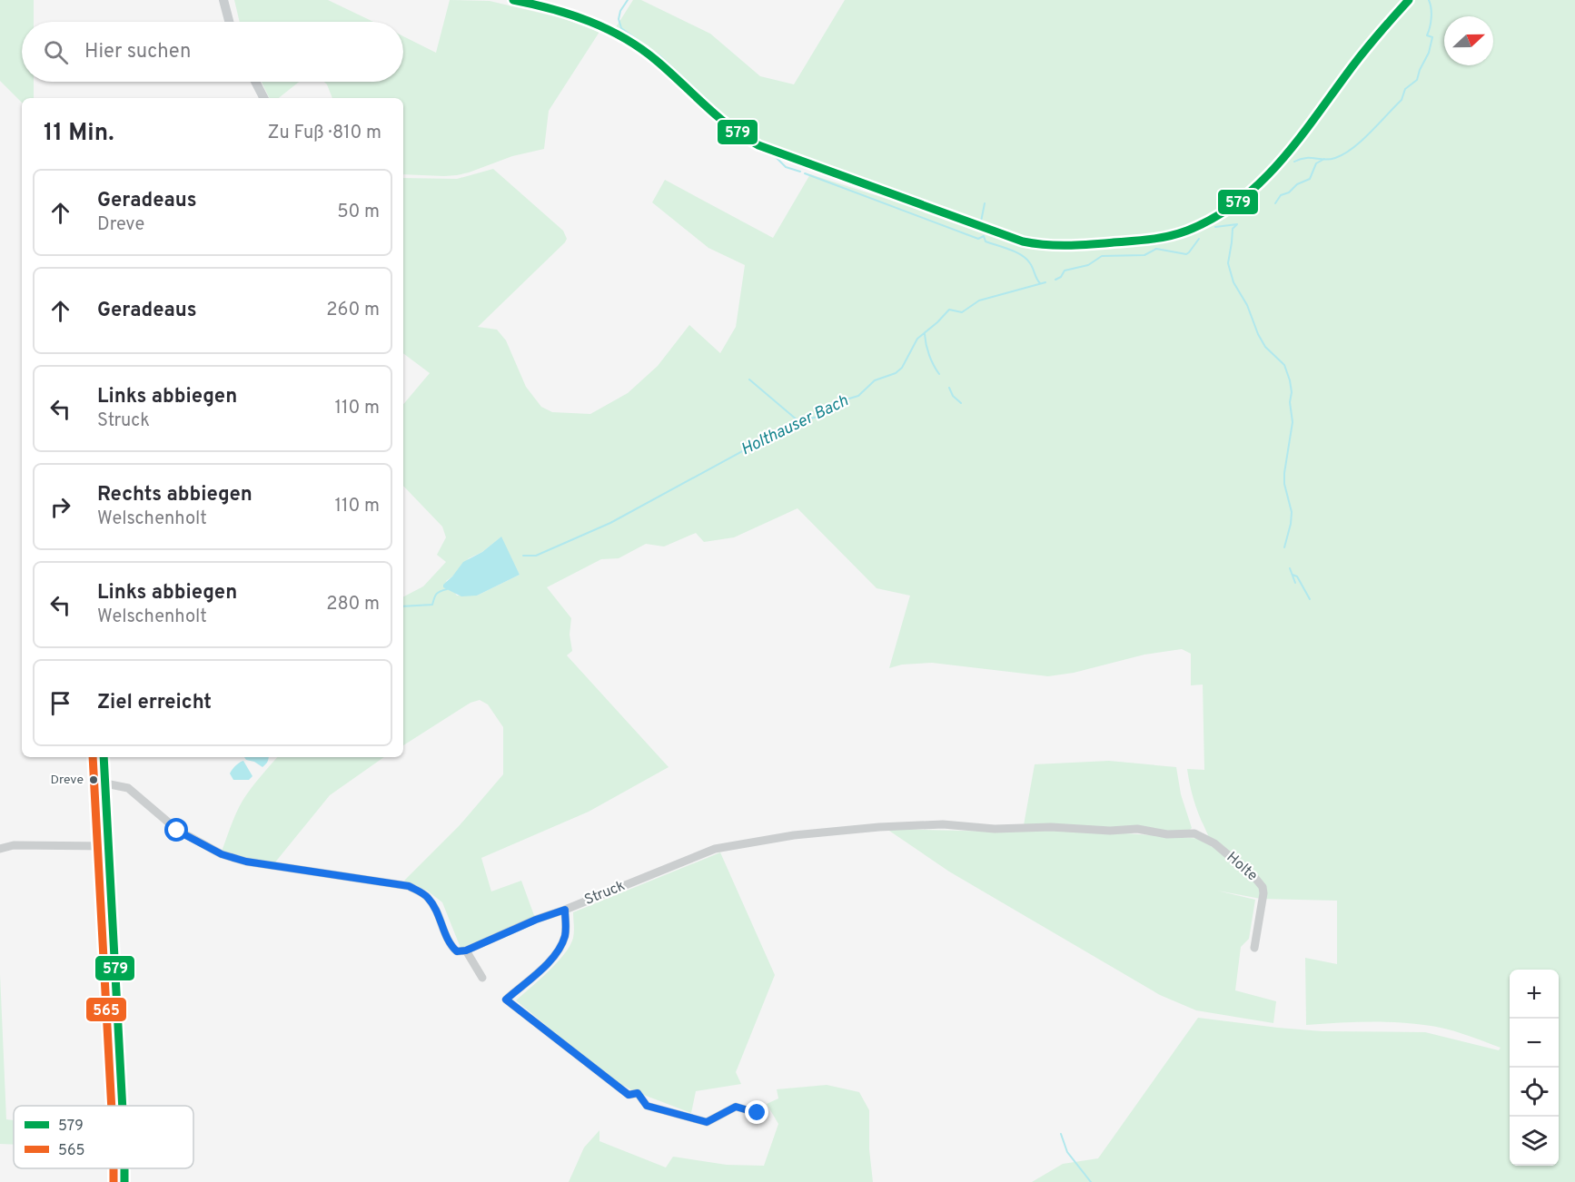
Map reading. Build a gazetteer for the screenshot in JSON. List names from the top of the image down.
{
  "streets": {
    "street": ["Holte", "Struck"]
  },
  "crossings": [
    ["Holte", "Struck"]
  ],
  "water": ["Holthauser Bach"],
  "places": ["Dreve"],
  "lines": ["transit line 579", "transit line 565"],
  "legend": ["579", "565"],
  "north": "right",
  "page": {
    "search": "Hier suchen",
    "heading": ["11 Min.", "Zu Fuß · 810 m"],
    "list": [
      ["Geradeaus", "Dreve", "50 m"],
      ["Geradeaus", "260 m"],
      ["Links abbiegen", "Struck", "110 m"],
      ["Rechts abbiegen", "Welschenholt", "110 m"],
      ["Links abbiegen", "Welschenholt", "280 m"],
      "Ziel erreicht"
    ],
    "map_buttons": ["+", "−"]
  }
}
